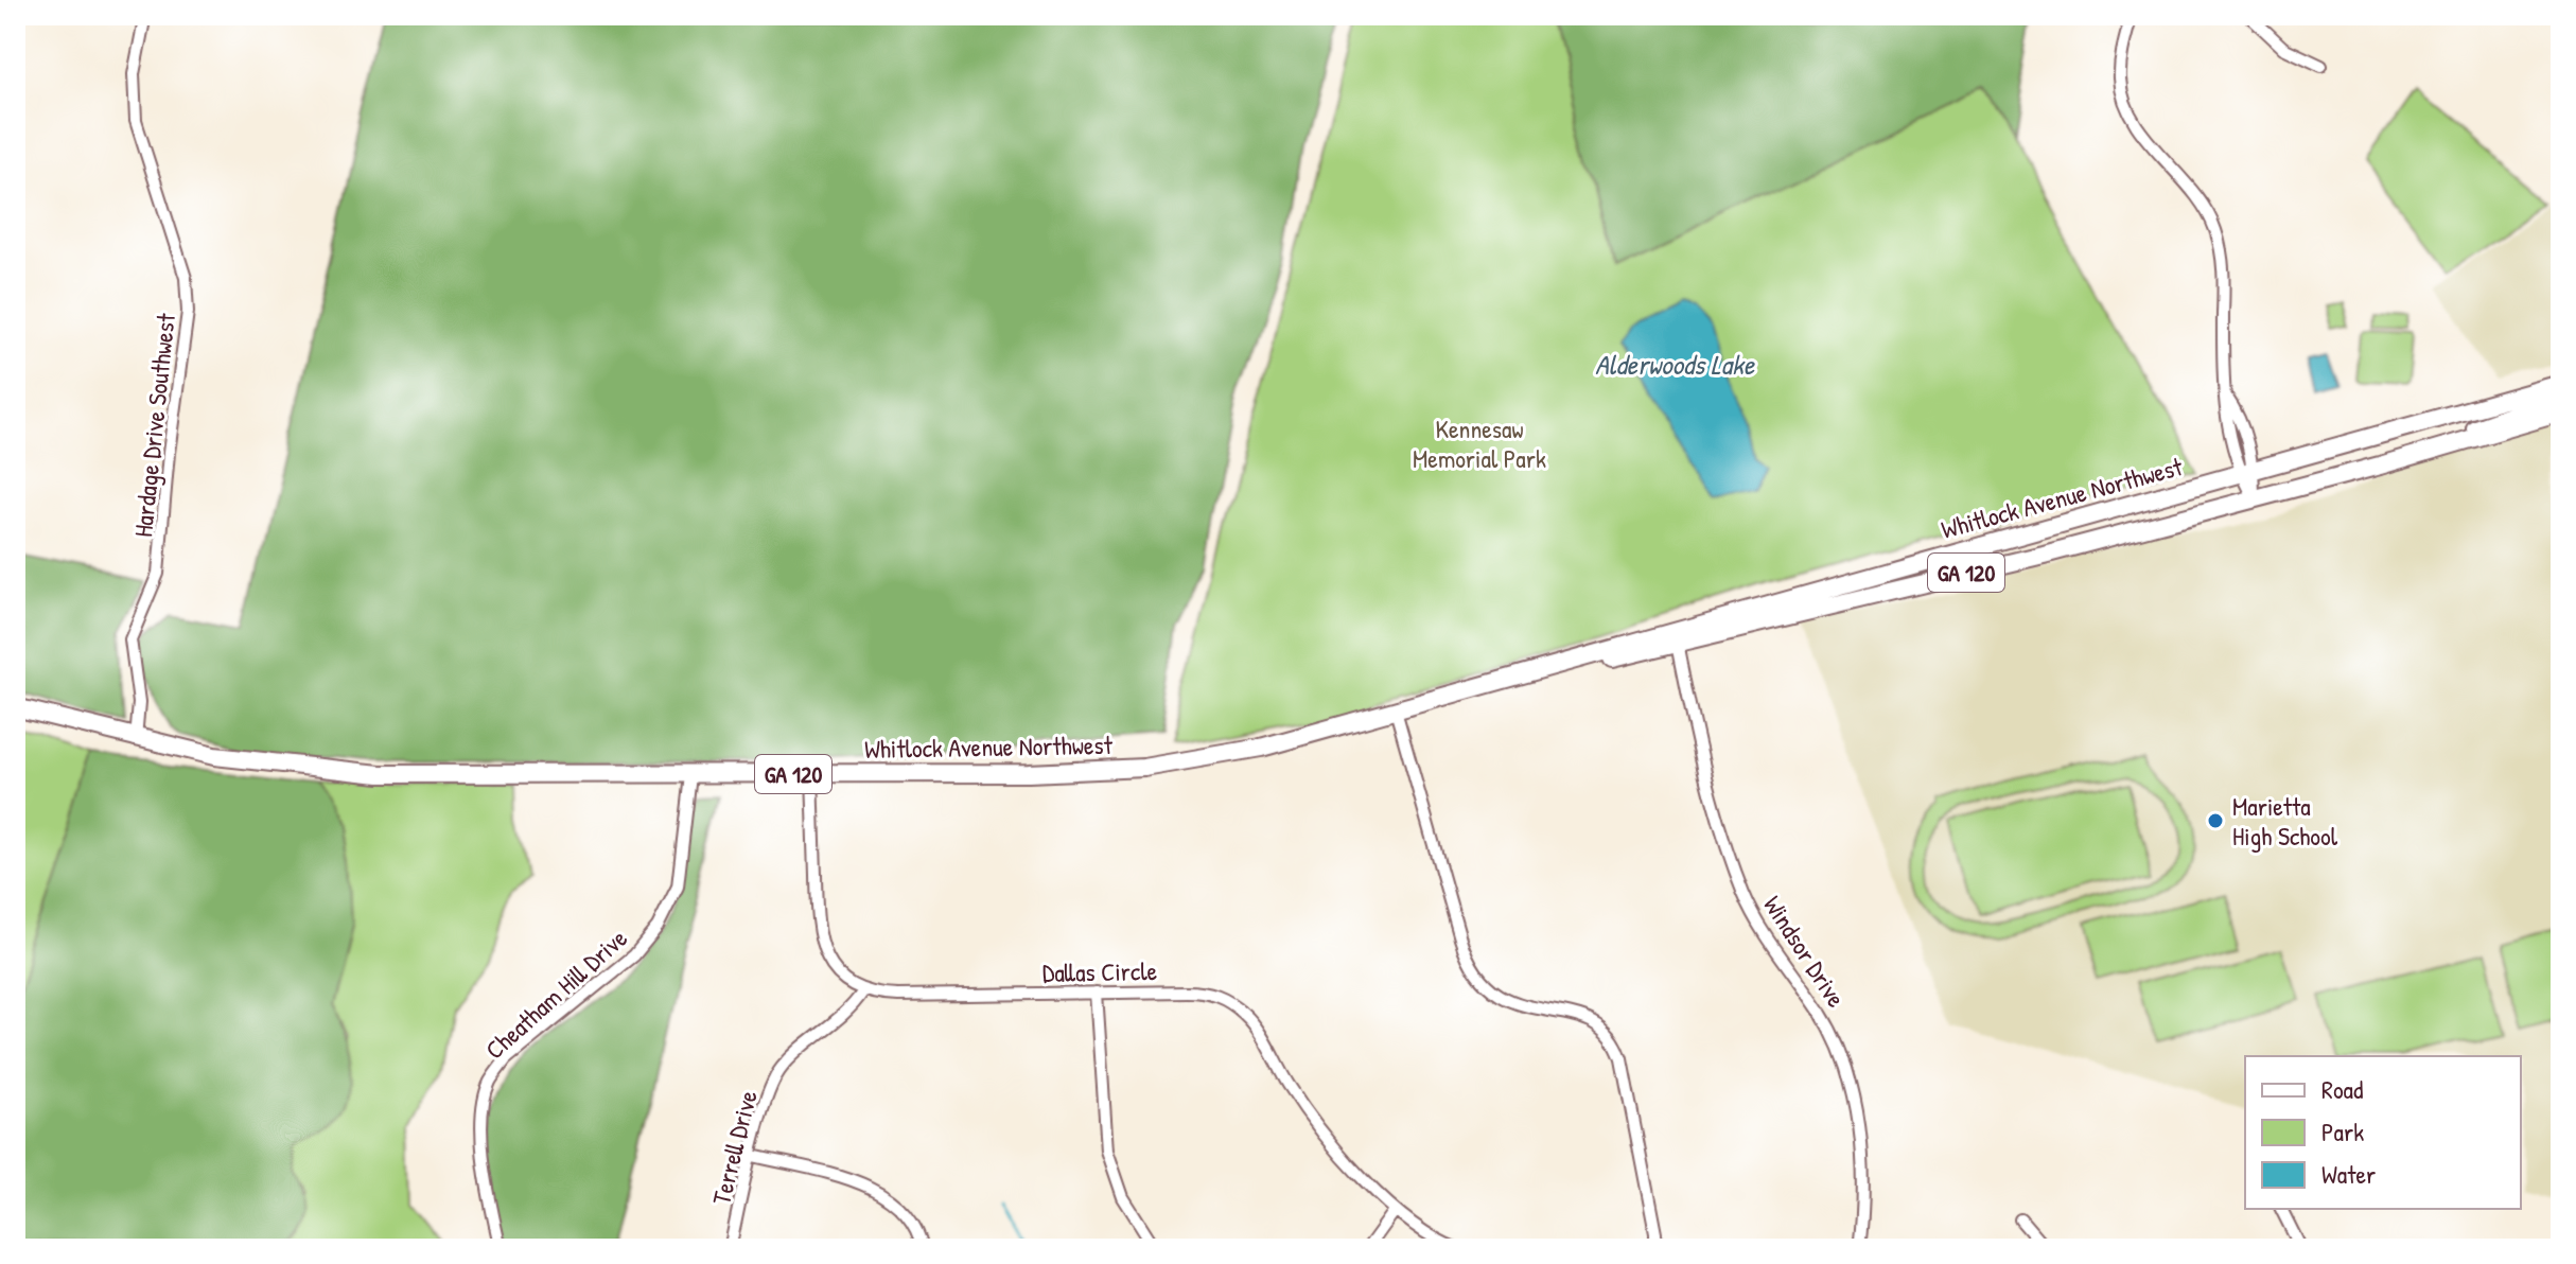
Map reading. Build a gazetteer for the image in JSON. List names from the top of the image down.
{
  "streets": {
    "highway": ["Whitlock Avenue Northwest", "GA 120"],
    "street": [
      "Hardage Drive Southwest",
      "Windsor Drive",
      "Dallas Circle",
      "Cheatham Hill Drive",
      "Terrell Drive"
    ]
  },
  "crossings": [
    ["Hardage Drive Southwest", "Whitlock Avenue Northwest"],
    ["Hardage Drive Southwest", "GA 120"],
    ["Whitlock Avenue Northwest", "GA 120"],
    ["Whitlock Avenue Northwest", "Windsor Drive"],
    ["Whitlock Avenue Northwest", "Cheatham Hill Drive"],
    ["Dallas Circle", "Terrell Drive"]
  ],
  "water": ["Alderwoods Lake"],
  "parks": ["Kennesaw Memorial Park"],
  "places": ["Marietta High School"],
  "legend": ["Road", "Park", "Water"]
}
